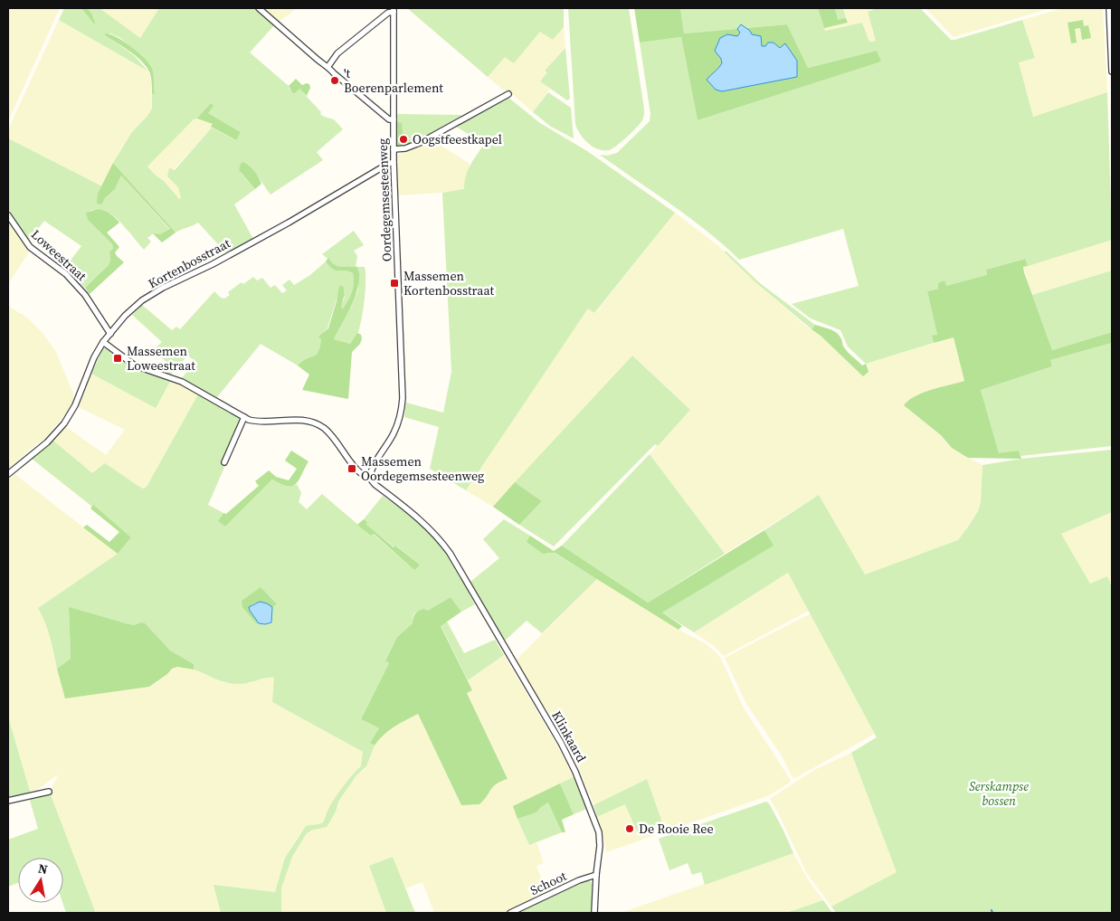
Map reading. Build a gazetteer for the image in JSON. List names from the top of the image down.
{
  "streets": {
    "street": [
      "Oordegemsesteenweg",
      "Loweestraat",
      "Kortenbosstraat",
      "Klinkaard",
      "Schoot"
    ]
  },
  "crossings": [
    ["Oordegemsesteenweg", "Kortenbosstraat"],
    ["Oordegemsesteenweg", "Klinkaard"],
    ["Loweestraat", "Kortenbosstraat"],
    ["Klinkaard", "Schoot"]
  ],
  "parks": ["Serskampse bossen"],
  "places": {
    "other": ["'t Boerenparlement", "Oogstfeestkapel", "De Rooie Ree"],
    "transit": ["Massemen Kortenbosstraat", "Massemen Loweestraat", "Massemen Oordegemsesteenweg"]
  },
  "north": "top"
}
